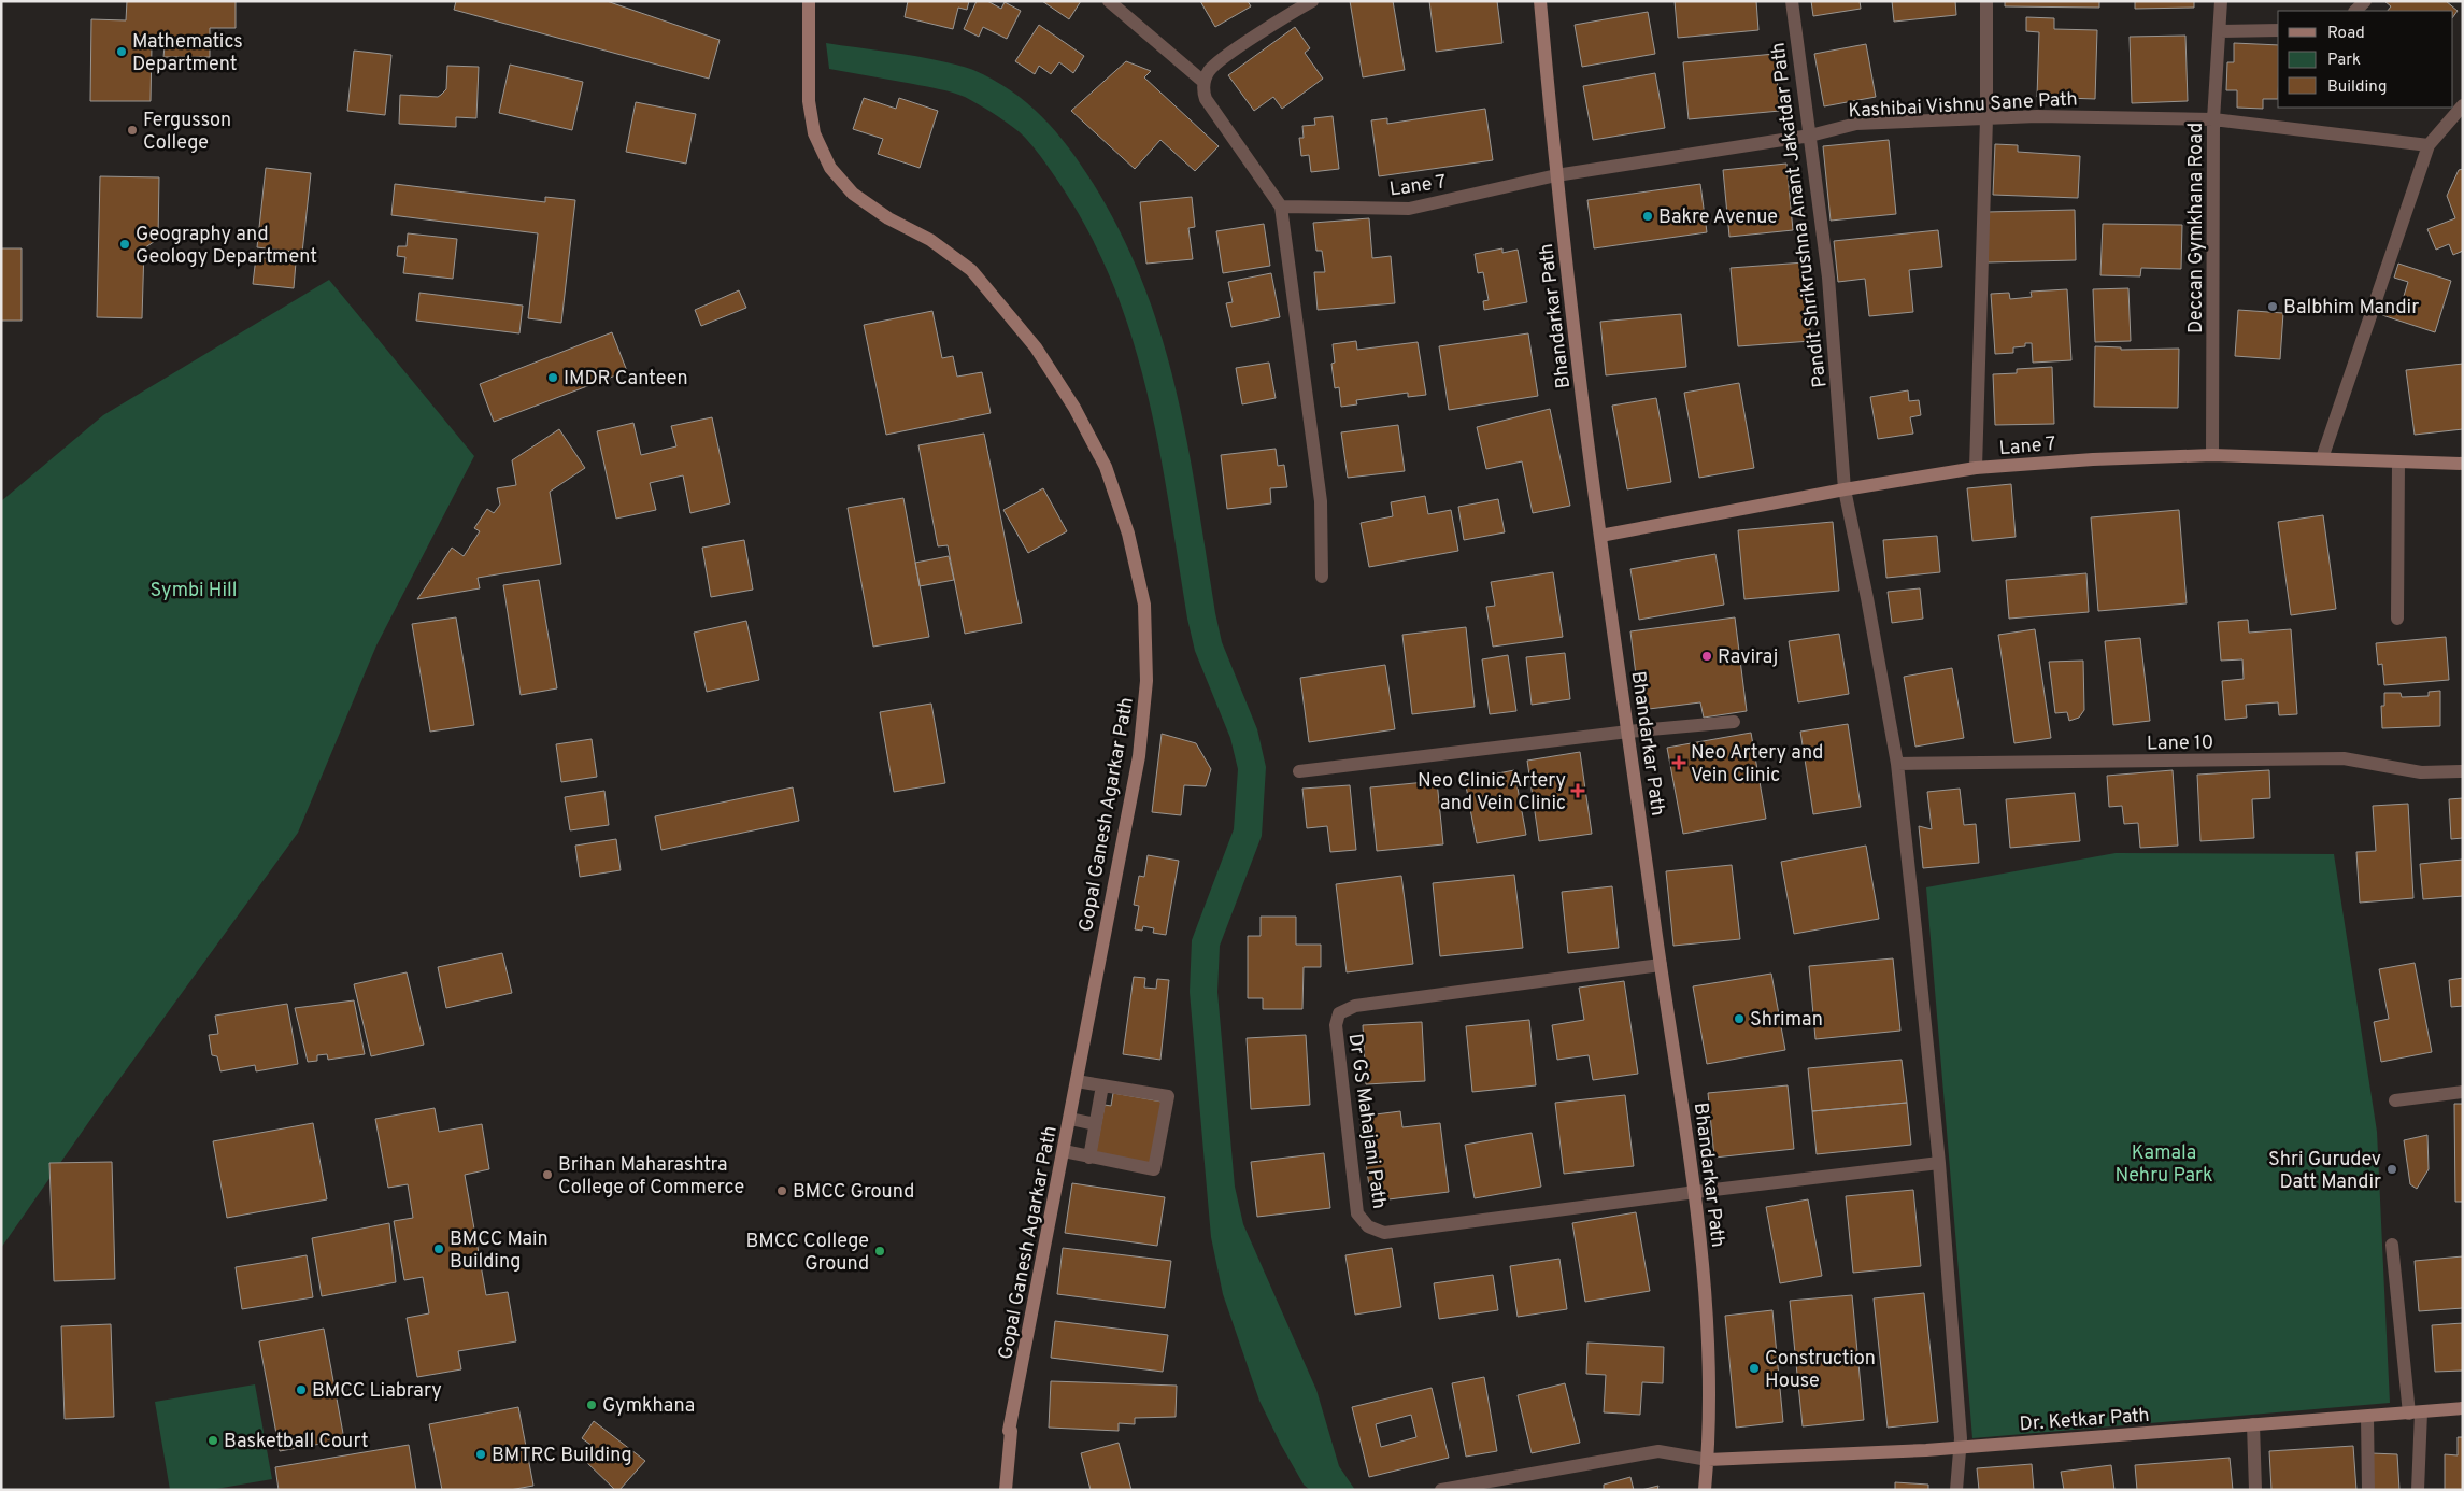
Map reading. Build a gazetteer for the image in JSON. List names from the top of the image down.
{
  "streets": {
    "street": [
      "Kashibai Vishnu Sane Path",
      "Lane 7",
      "Pandit Shrikrushna Anant Jakatdar Path",
      "Deccan Gymkhana Road",
      "Bhandarkar Path",
      "Lane 10",
      "Gopal Ganesh Agarkar Path",
      "Dr GS Mahajani Path",
      "Dr. Ketkar Path"
    ]
  },
  "crossings": [
    ["Kashibai Vishnu Sane Path", "Lane 7"],
    ["Kashibai Vishnu Sane Path", "Pandit Shrikrushna Anant Jakatdar Path"],
    ["Kashibai Vishnu Sane Path", "Deccan Gymkhana Road"],
    ["Kashibai Vishnu Sane Path", "Bhandarkar Path"],
    ["Lane 7", "Pandit Shrikrushna Anant Jakatdar Path"],
    ["Lane 7", "Deccan Gymkhana Road"],
    ["Lane 7", "Bhandarkar Path"],
    ["Pandit Shrikrushna Anant Jakatdar Path", "Lane 10"],
    ["Pandit Shrikrushna Anant Jakatdar Path", "Dr GS Mahajani Path"],
    ["Pandit Shrikrushna Anant Jakatdar Path", "Dr. Ketkar Path"],
    ["Bhandarkar Path", "Dr GS Mahajani Path"],
    ["Bhandarkar Path", "Dr. Ketkar Path"]
  ],
  "parks": ["Symbi Hill", "Kamala Nehru Park"],
  "places": {
    "other": [
      "Mathematics Department",
      "Fergusson College",
      "Bakre Avenue",
      "Geography and Geology Department",
      "Balbhim Mandir",
      "IMDR Canteen",
      "Raviraj",
      "Shriman",
      "Shri Gurudev Datt Mandir",
      "Brihan Maharashtra College of Commerce",
      "BMCC Ground",
      "BMCC Main Building",
      "BMCC College Ground",
      "Construction House",
      "BMCC Liabrary",
      "Gymkhana",
      "Basketball Court",
      "BMTRC Building"
    ],
    "health": ["Neo Artery and Vein Clinic", "Neo Clinic Artery and Vein Clinic"]
  },
  "legend": ["Road", "Park", "Building"]
}
